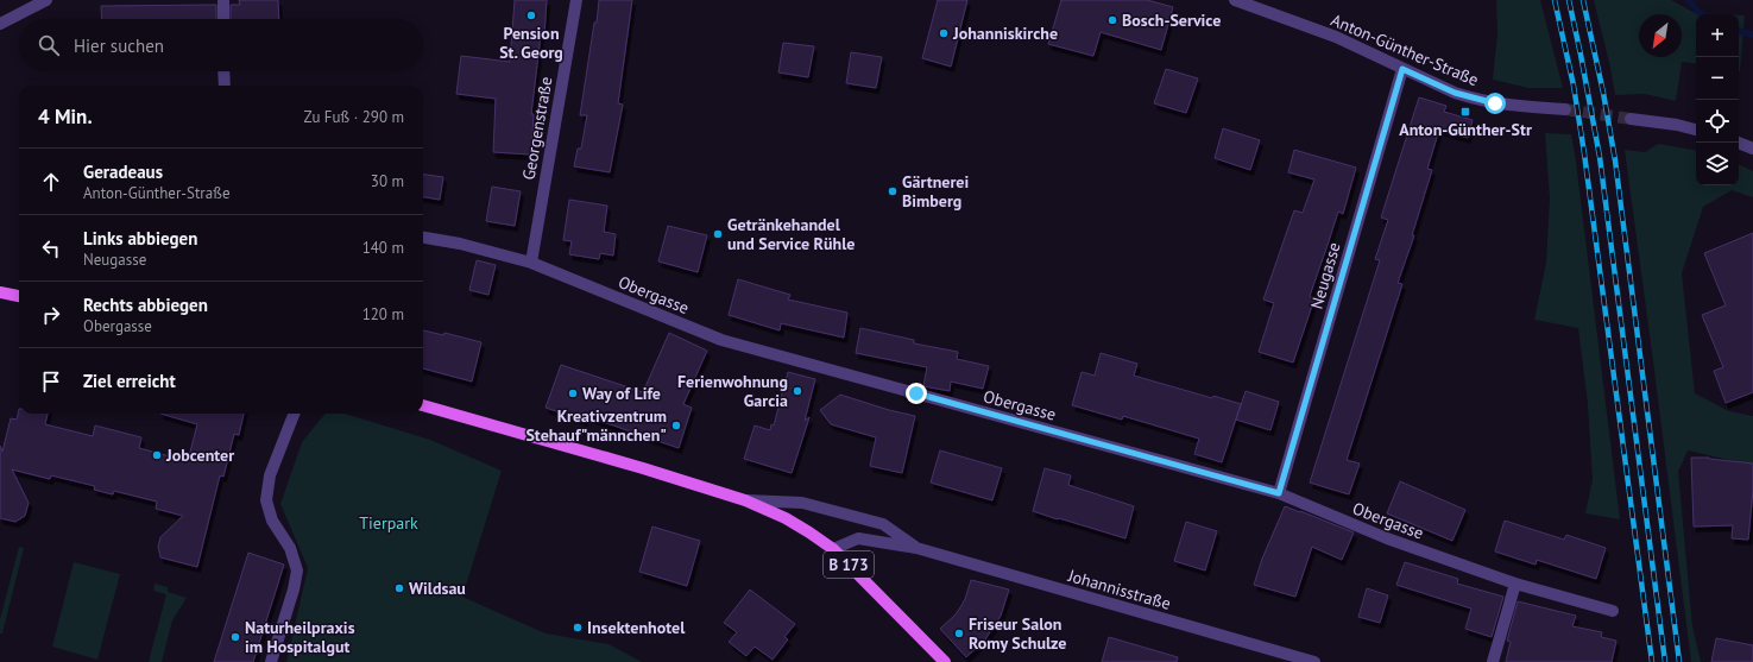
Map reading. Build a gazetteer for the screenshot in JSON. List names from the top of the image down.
{
  "streets": {
    "main road": ["B 173"],
    "street": [
      "Anton-Günther-Straße",
      "Georgenstraße",
      "Neugasse",
      "Obergasse",
      "Johannisstraße"
    ]
  },
  "crossings": [
    ["Anton-Günther-Straße", "Neugasse"],
    ["Georgenstraße", "Obergasse"],
    ["Neugasse", "Obergasse"],
    ["B 173", "Johannisstraße"]
  ],
  "parks": ["Tierpark"],
  "places": {
    "other": [
      "Pension St. Georg",
      "Bosch-Service",
      "Johanniskirche",
      "Gärtnerei Bimberg",
      "Getränkehandel und Service Rühle",
      "Ferienwohnung Garcia",
      "Way of Life",
      "Kreativzentrum Stehauf\"männchen\"",
      "Jobcenter",
      "Wildsau",
      "Insektenhotel",
      "Friseur Salon Romy Schulze",
      "Naturheilpraxis im Hospitalgut"
    ],
    "transit": ["Anton-Günther-Str"]
  },
  "north": "bottom left",
  "page": {
    "map_buttons": ["+", "−"],
    "search": "Hier suchen",
    "heading": ["4 Min.", "Zu Fuß · 290 m"],
    "list": [
      ["Geradeaus", "Anton-Günther-Straße", "30 m"],
      ["Links abbiegen", "Neugasse", "140 m"],
      ["Rechts abbiegen", "Obergasse", "120 m"],
      "Ziel erreicht"
    ]
  }
}
